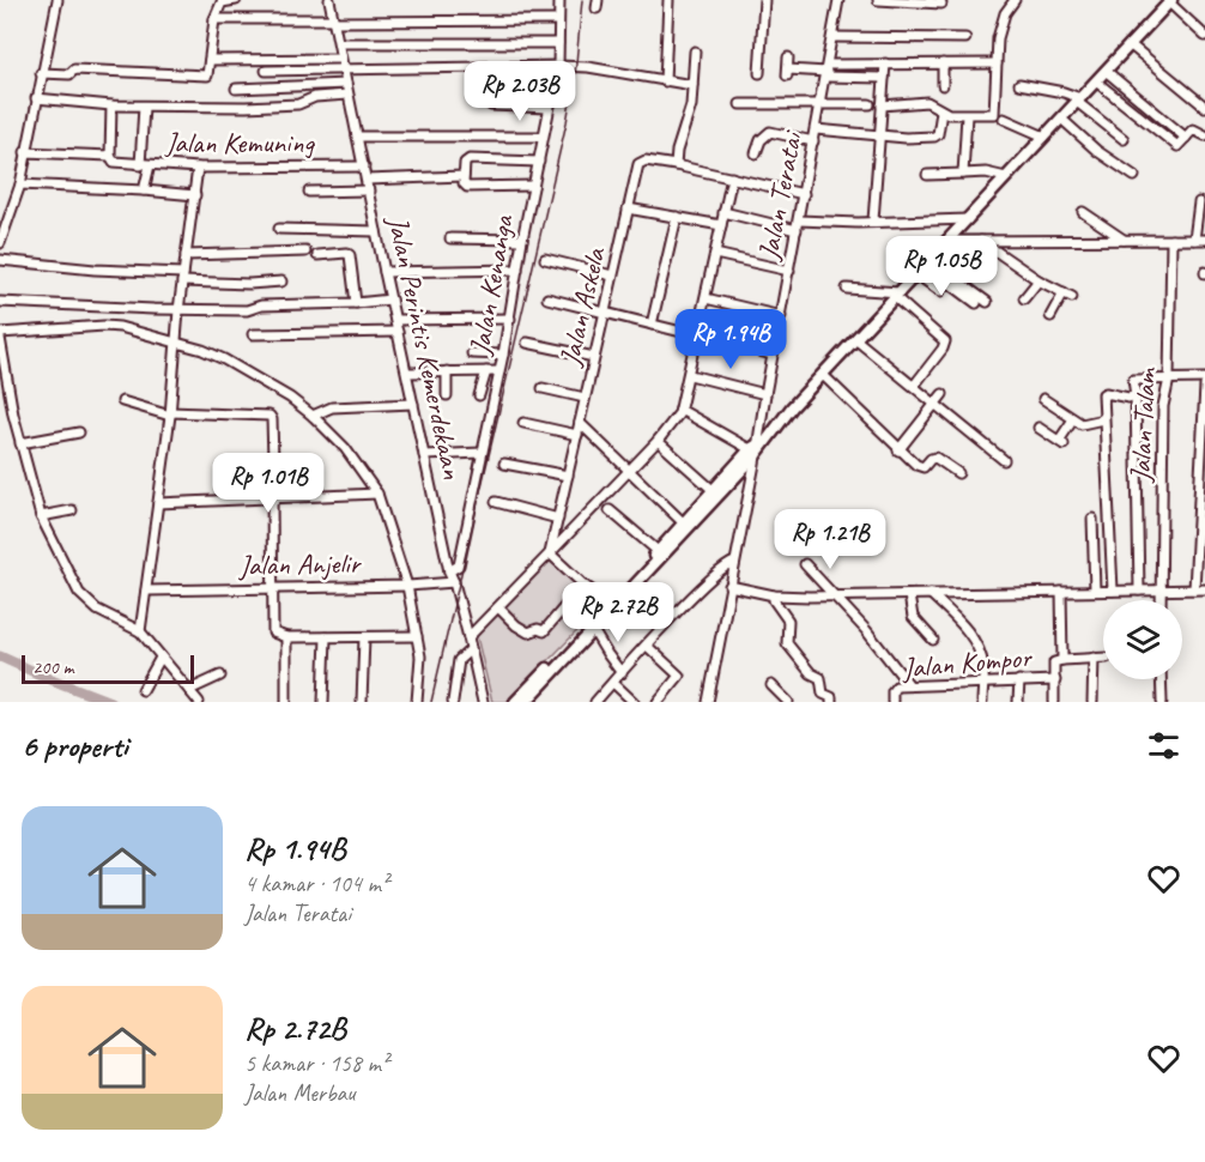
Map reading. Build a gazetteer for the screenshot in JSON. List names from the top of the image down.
{
  "streets": {
    "street": [
      "Jalan Kemuning",
      "Jalan Teratai",
      "Jalan Kenanga",
      "Jalan Askela",
      "Jalan Perintis Kemerdekaan",
      "Jalan Talam",
      "Jalan Anjelir",
      "Jalan Kompor"
    ]
  },
  "crossings": [
    ["Jalan Kemuning", "Jalan Perintis Kemerdekaan"],
    ["Jalan Teratai", "Jalan Askela"],
    ["Jalan Kenanga", "Jalan Perintis Kemerdekaan"],
    ["Jalan Perintis Kemerdekaan", "Jalan Anjelir"]
  ],
  "scale_bar": "200 m",
  "page": {
    "price": [
      "Rp 2.03B",
      "Rp 1.05B",
      "Rp 1.94B",
      "Rp 1.01B",
      "Rp 1.21B",
      "Rp 2.72B"
    ],
    "scale": "200 m",
    "heading": "6 properti",
    "list": [
      {
        "name": "Rp 1.94B",
        "note": "4 kamar · 104 m² · Jalan Teratai"
      },
      {
        "name": "Rp 2.72B",
        "note": "5 kamar · 158 m² · Jalan Merbau"
      }
    ]
  }
}
